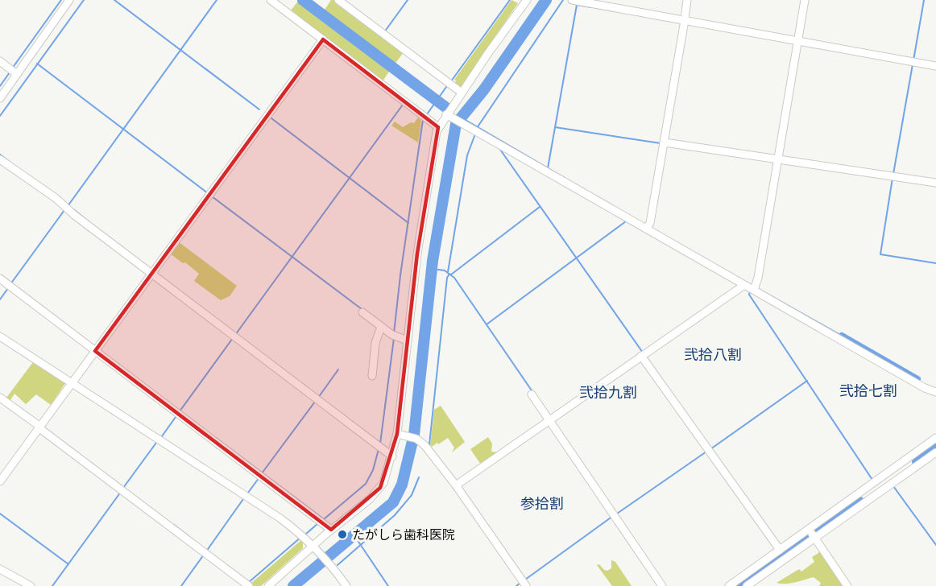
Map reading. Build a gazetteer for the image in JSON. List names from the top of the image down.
{
  "districts": [
    "弐拾八割",
    "弐拾七割",
    "弐拾九割",
    "参拾割"
  ],
  "places": ["たがしら歯科医院"]
}
